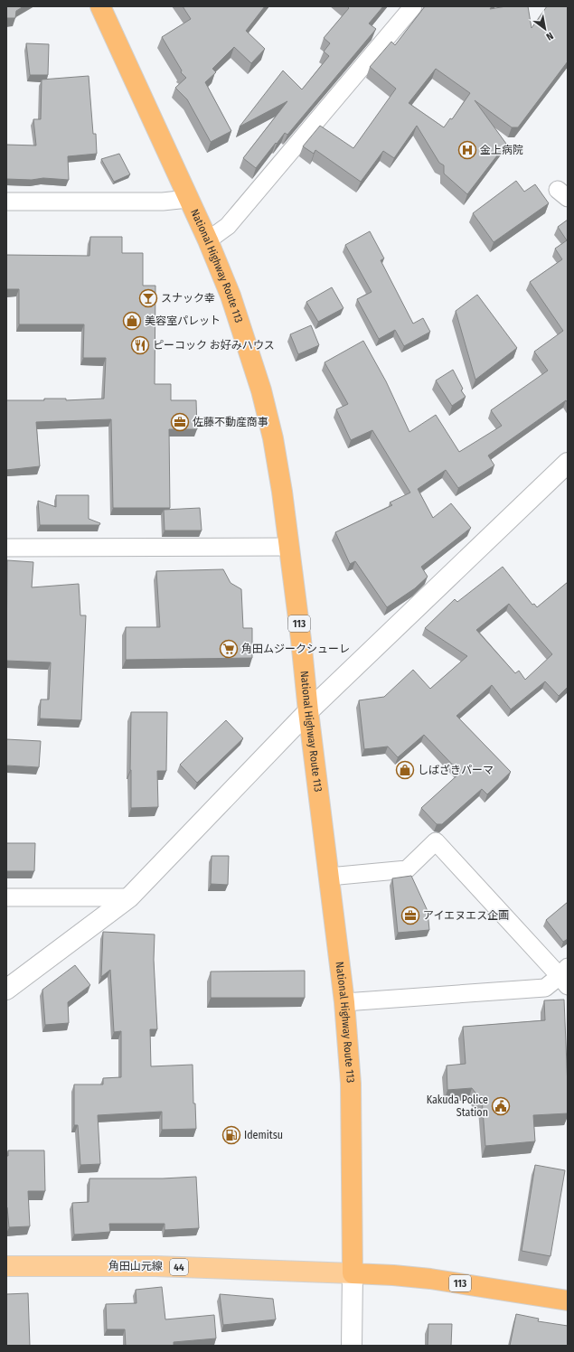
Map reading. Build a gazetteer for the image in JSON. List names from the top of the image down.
{
  "streets": {
    "highway": ["National Highway Route 113", "113"],
    "main road": ["角田山元線", "44"]
  },
  "crossings": [
    ["National Highway Route 113", "113"],
    ["National Highway Route 113", "角田山元線"],
    ["113", "角田山元線"]
  ],
  "places": {
    "hospital": ["金上病院"],
    "bar": ["スナック幸"],
    "shop": ["美容室パレット", "しばざきパーマ"],
    "restaurant": ["ピーコック お好みハウス"],
    "office": ["佐藤不動産商事", "アイエヌエス企画"],
    "supermarket": ["角田ムジークシューレ"],
    "public building": ["Kakuda Police Station"],
    "fuel station": ["Idemitsu"]
  },
  "north": "bottom right"
}
